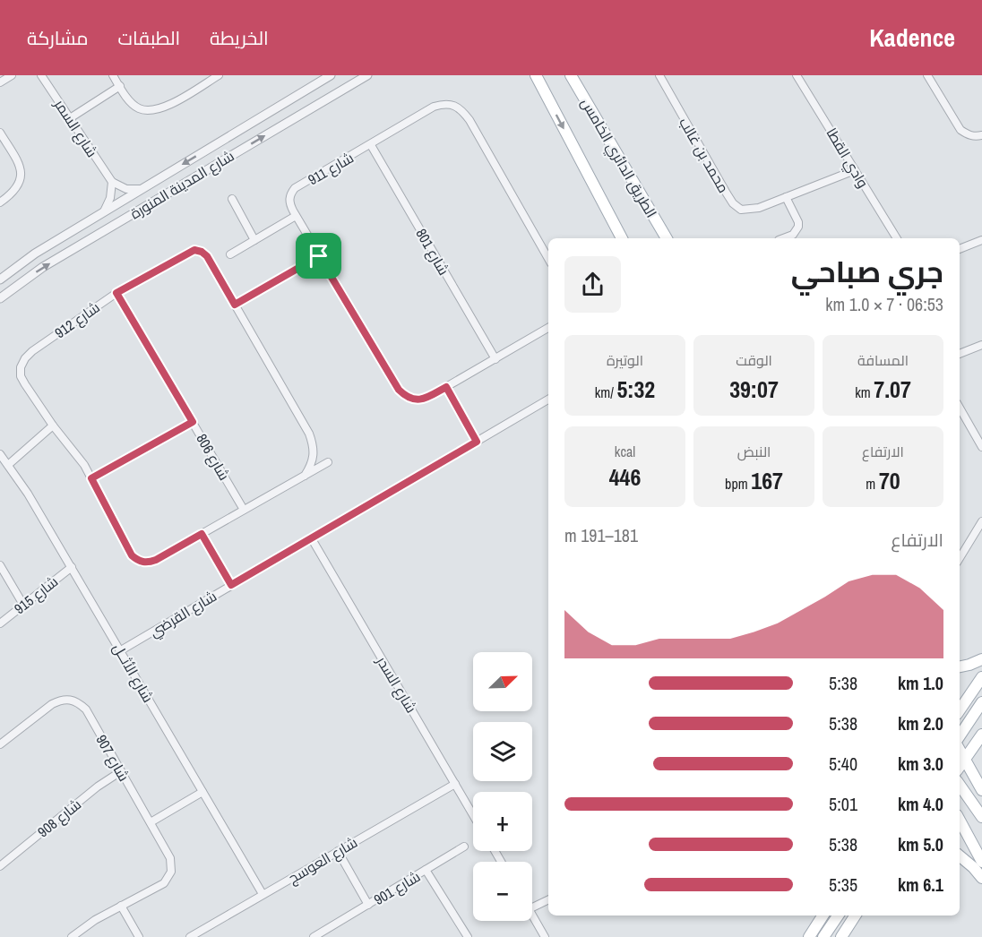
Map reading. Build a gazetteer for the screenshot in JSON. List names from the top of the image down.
{
  "streets": {
    "main road": ["الطريق الدائري الخامس"],
    "street": [
      "شارع السمر",
      "محمد بن غالب",
      "وادي القطا",
      "شارع 911",
      "شارع المدينة المنورة",
      "شارع 801",
      "شارع 912",
      "شارع 806",
      "شارع 915",
      "شارع القرضي",
      "شارع الأثــل",
      "شارع السدر",
      "شارع 907",
      "شارع 908",
      "شارع العوسج",
      "شارع 901"
    ]
  },
  "crossings": [
    ["محمد بن غالب", "وادي القطا"],
    ["شارع 911", "شارع 801"],
    ["شارع 912", "شارع 806"],
    ["شارع 915", "شارع الأثــل"],
    ["شارع القرضي", "شارع الأثــل"],
    ["شارع القرضي", "شارع السدر"],
    ["شارع الأثــل", "شارع العوسج"],
    ["شارع السدر", "شارع العوسج"],
    ["شارع 907", "شارع 908"],
    ["شارع العوسج", "شارع 901"]
  ],
  "north": "top right",
  "page": {
    "header": "Kadence",
    "nav": ["الخريطة", "الطبقات", "مشاركة"],
    "heading": ["جري صباحي", "06:53 · 7 × 1.0 km"],
    "stats": [
      ["المسافة", "7.07 km"],
      ["الوقت", "39:07"],
      ["الوتيرة", "5:32 /km"],
      ["الارتفاع", "70 m"],
      ["النبض", "167 bpm"],
      ["kcal", "446"]
    ],
    "chart": ["الارتفاع", "181–191 m"],
    "map_buttons": ["+", "−"],
    "list": [
      {
        "name": "1.0 km",
        "note": "5:38"
      },
      {
        "name": "2.0 km",
        "note": "5:38"
      },
      {
        "name": "3.0 km",
        "note": "5:40"
      },
      {
        "name": "4.0 km",
        "note": "5:01"
      },
      {
        "name": "5.0 km",
        "note": "5:38"
      },
      {
        "name": "6.1 km",
        "note": "5:35"
      }
    ]
  }
}
